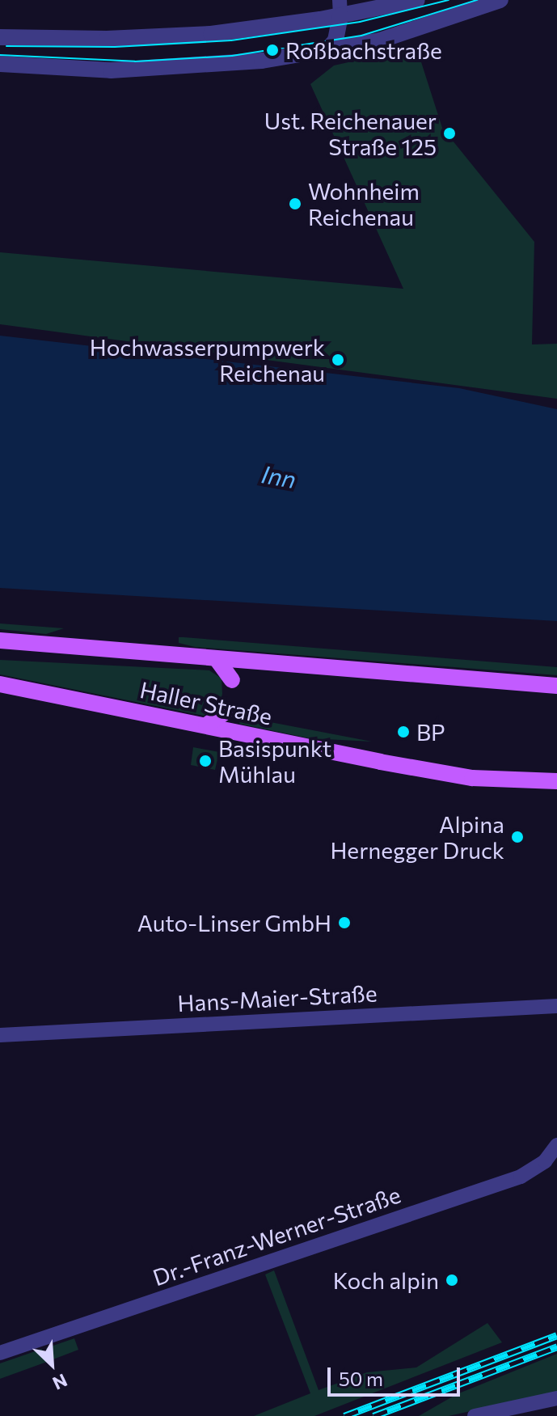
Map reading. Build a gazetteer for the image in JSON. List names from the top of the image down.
{
  "streets": {
    "main road": ["Haller Straße"],
    "street": ["Hans-Maier-Straße", "Dr.-Franz-Werner-Straße"]
  },
  "water": ["Inn"],
  "places": [
    "Roßbachstraße",
    "Ust. Reichenauer Straße 125",
    "Wohnheim Reichenau",
    "Hochwasserpumpwerk Reichenau",
    "BP",
    "Basispunkt Mühlau",
    "Alpina Hernegger Druck",
    "Auto-Linser GmbH",
    "Koch alpin"
  ],
  "scale_bar": "50 m",
  "north": "bottom right"
}
